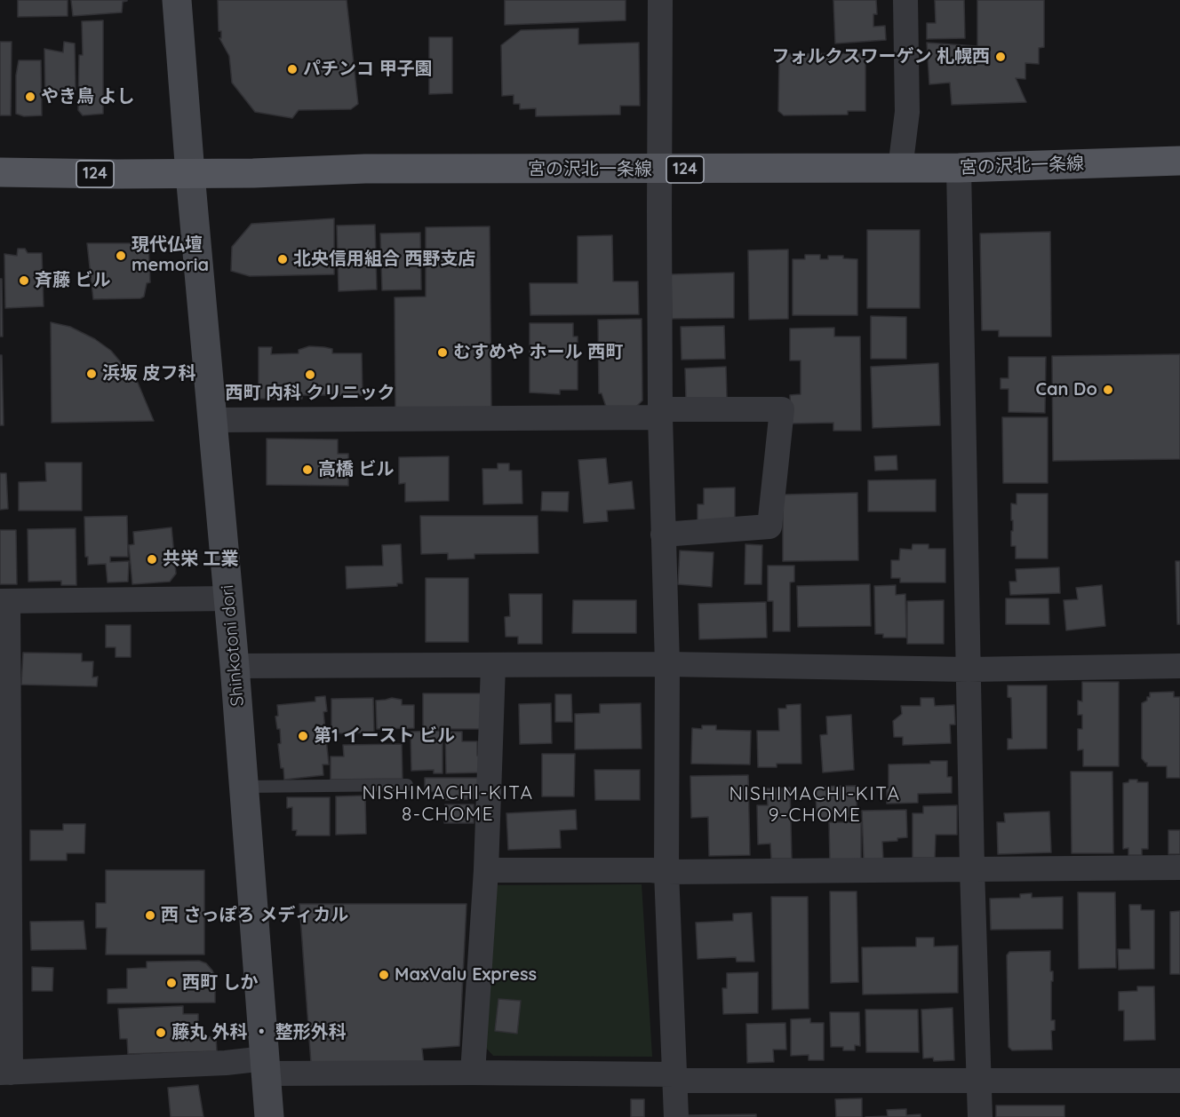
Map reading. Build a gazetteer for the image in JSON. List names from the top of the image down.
{
  "streets": {
    "main road": ["宮の沢北一条線", "124"],
    "street": ["Shinkotoni dori"]
  },
  "crossings": [
    ["宮の沢北一条線", "Shinkotoni dori"]
  ],
  "districts": ["NISHIMACHI-KITA 8-CHOME", "NISHIMACHI-KITA 9-CHOME"],
  "places": [
    "フォルクスワーゲン 札幌西",
    "パチンコ 甲子園",
    "やき鳥 よし",
    "現代仏壇 memoria",
    "北央信用組合 西野支店",
    "斉藤 ビル",
    "むすめや ホール 西町",
    "浜坂 皮フ科",
    "西町 内科 クリニック",
    "Can Do",
    "高橋 ビル",
    "共栄 工業",
    "第1 イースト ビル",
    "西 さっぽろ メディカル",
    "MaxValu Express",
    "西町 しか",
    "藤丸 外科 ・ 整形外科"
  ]
}
